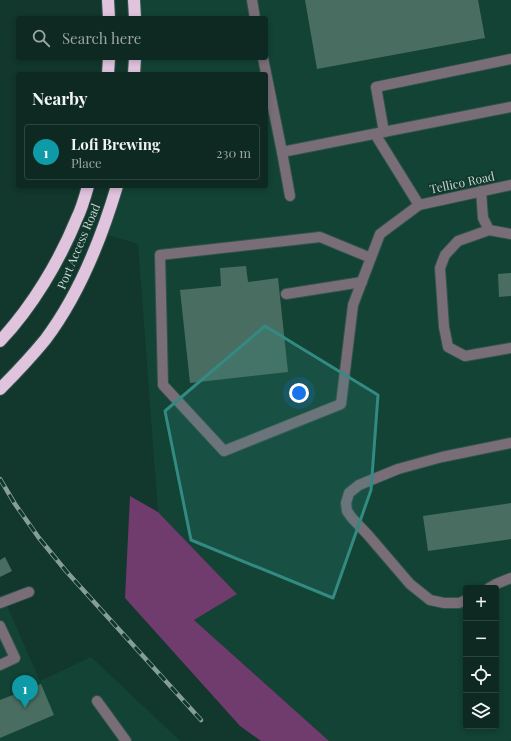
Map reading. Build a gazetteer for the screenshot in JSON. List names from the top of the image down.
{
  "streets": {
    "highway": ["Port Access Road"],
    "street": ["Tellico Road"]
  },
  "page": {
    "search": "Search here",
    "heading": "Nearby",
    "list": [
      {
        "mark": "1",
        "name": "Lofi Brewing",
        "note": "Place",
        "value": "230 m"
      }
    ],
    "map_buttons": ["+", "−"],
    "pins": "1"
  }
}
